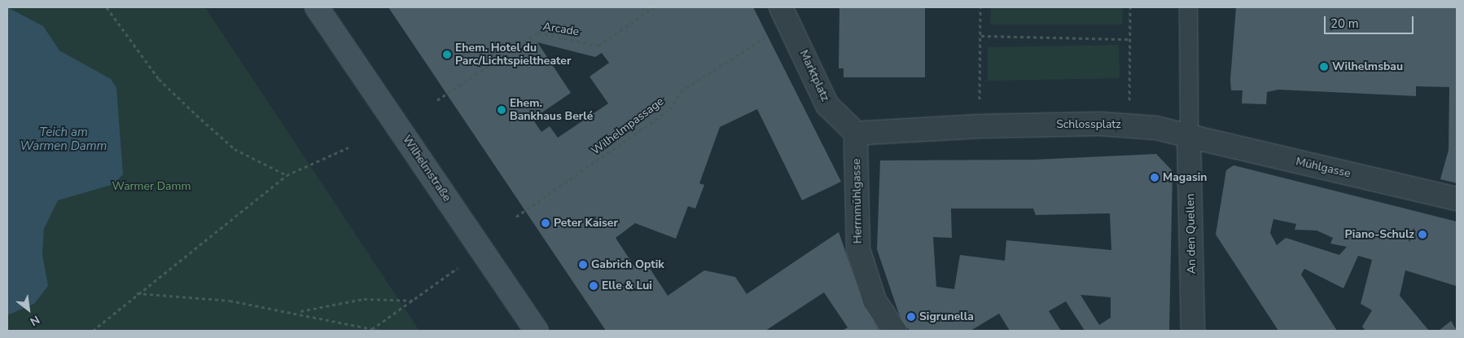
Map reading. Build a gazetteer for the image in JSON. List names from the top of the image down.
{
  "streets": {
    "main road": ["Wilhelmstraße"],
    "street": [
      "Marktplatz",
      "Schlossplatz",
      "Mühlgasse",
      "Herrnmühlgasse",
      "An den Quellen"
    ],
    "path": ["Arcade", "Wilhelmpassage"]
  },
  "crossings": [
    ["Marktplatz", "Schlossplatz"],
    ["Marktplatz", "Herrnmühlgasse"],
    ["Schlossplatz", "Mühlgasse"],
    ["Schlossplatz", "Herrnmühlgasse"],
    ["Schlossplatz", "An den Quellen"],
    ["Mühlgasse", "An den Quellen"]
  ],
  "water": ["Teich am Warmen Damm"],
  "parks": ["Warmer Damm"],
  "places": [
    "Ehem. Hotel du Parc/Lichtspieltheater",
    "Wilhelmsbau",
    "Ehem. Bankhaus Berlé",
    "Magasin",
    "Peter Kaiser",
    "Piano-Schulz",
    "Gabrich Optik",
    "Elle & Lui",
    "Sigrunella"
  ],
  "scale_bar": "20 m",
  "north": "bottom right"
}
